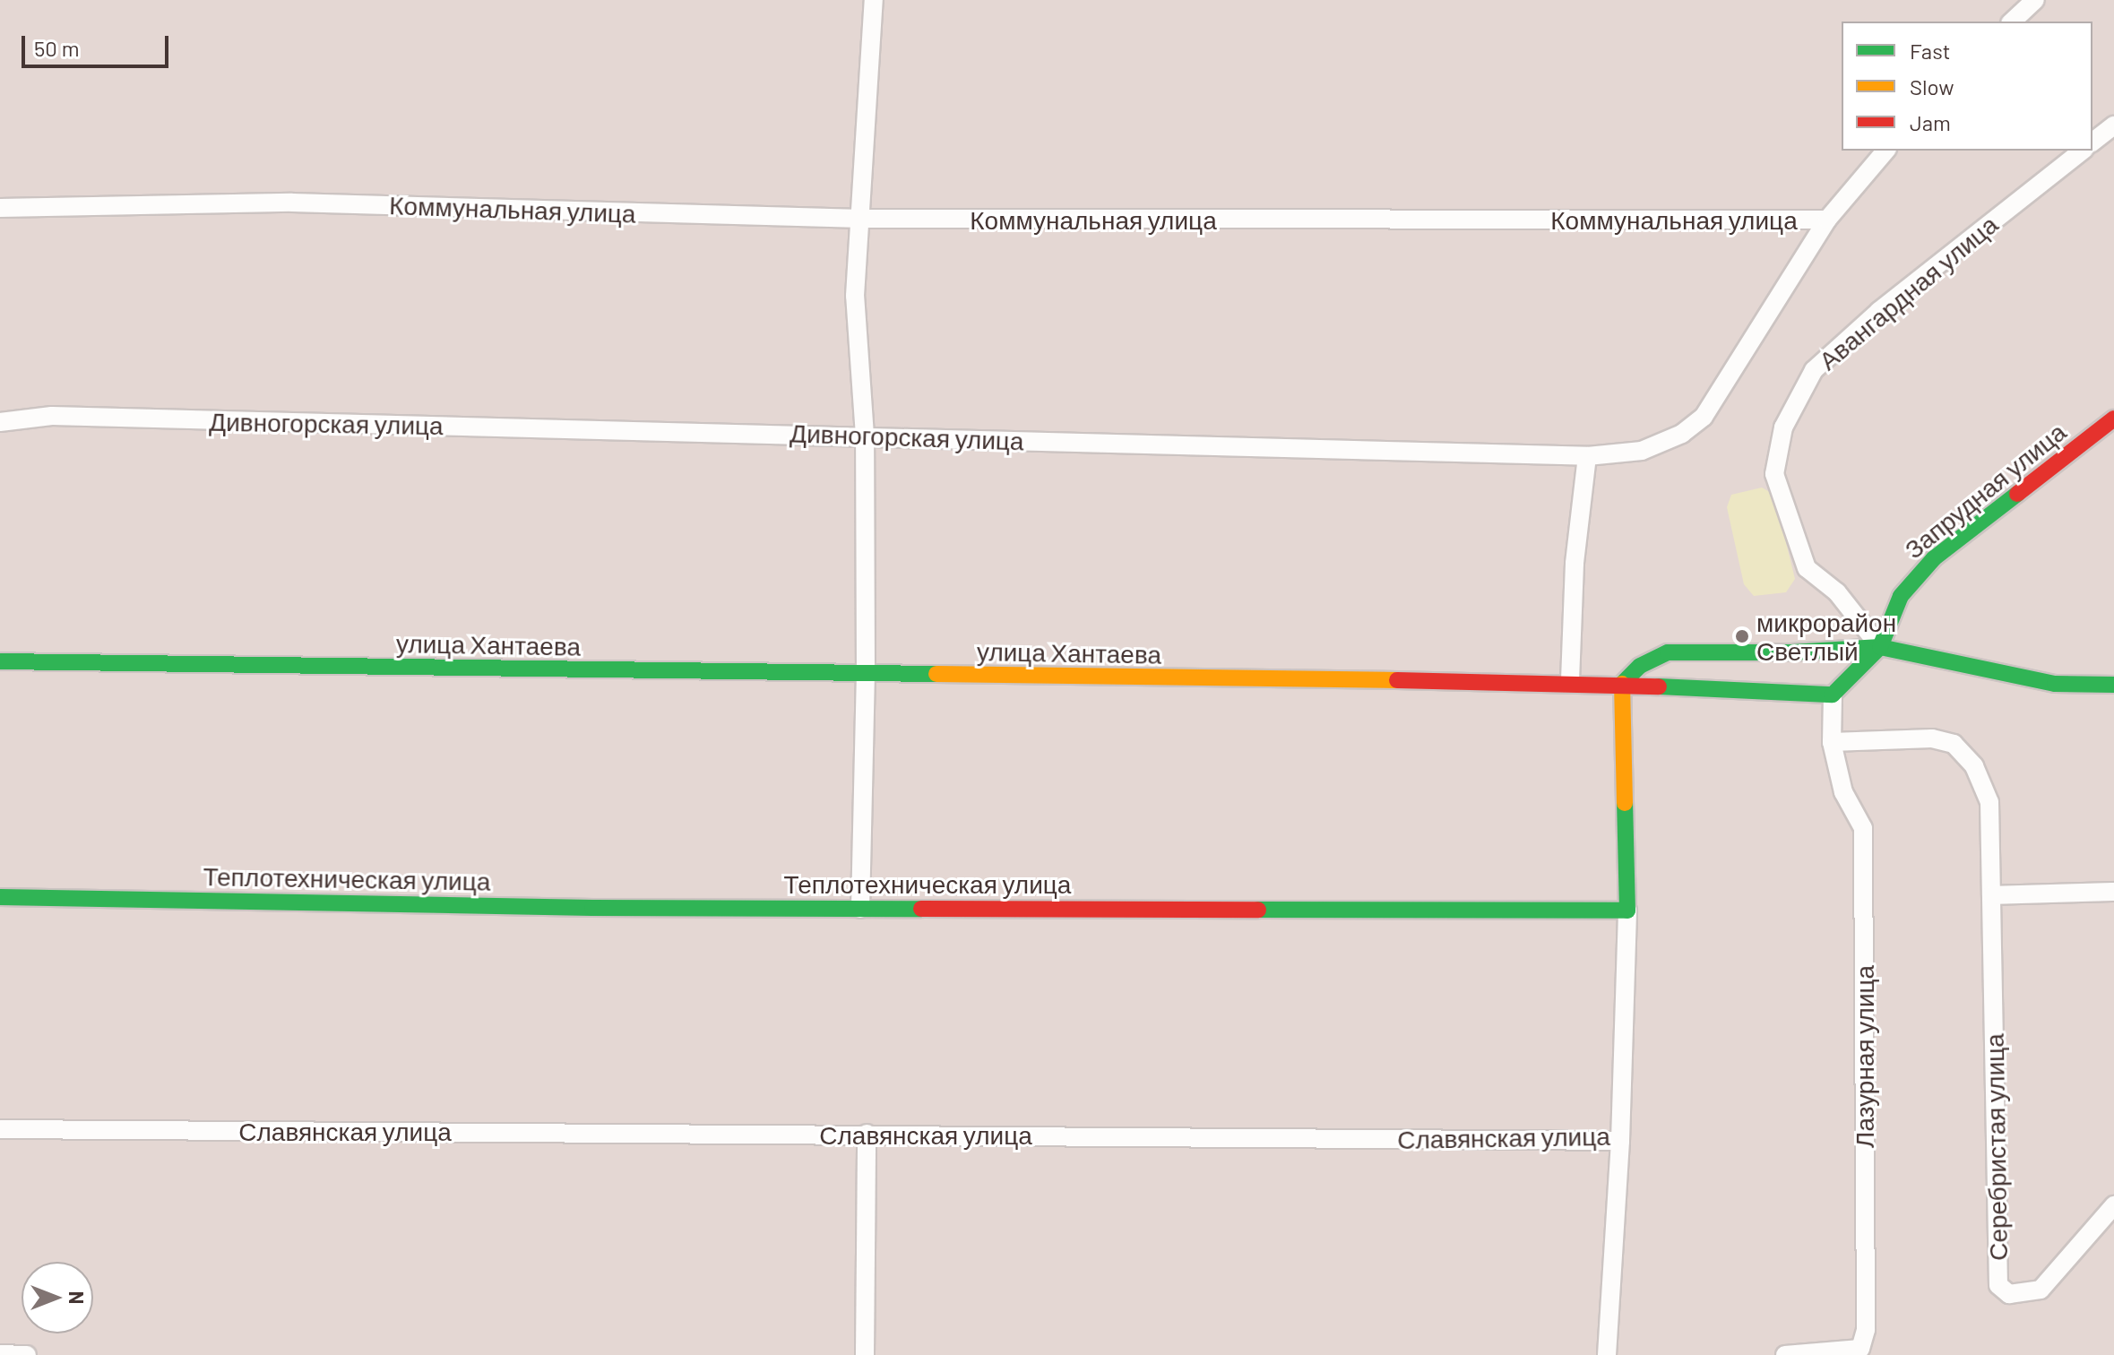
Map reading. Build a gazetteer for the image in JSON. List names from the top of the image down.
{
  "streets": {
    "street": [
      "Коммунальная улица",
      "Авангардная улица",
      "Дивногорская улица",
      "Запрудная улица",
      "улица Хантаева",
      "Теплотехническая улица",
      "Лазурная улица",
      "Славянская улица",
      "Серебристая улица"
    ]
  },
  "crossings": [
    ["Коммунальная улица", "Дивногорская улица"],
    ["Авангардная улица", "Запрудная улица"],
    ["улица Хантаева", "Лазурная улица"],
    ["Теплотехническая улица", "Славянская улица"],
    ["Лазурная улица", "Серебристая улица"]
  ],
  "places": ["микрорайон Светлый"],
  "legend": ["Fast", "Slow", "Jam"],
  "scale_bar": "50 m",
  "north": "right"
}
